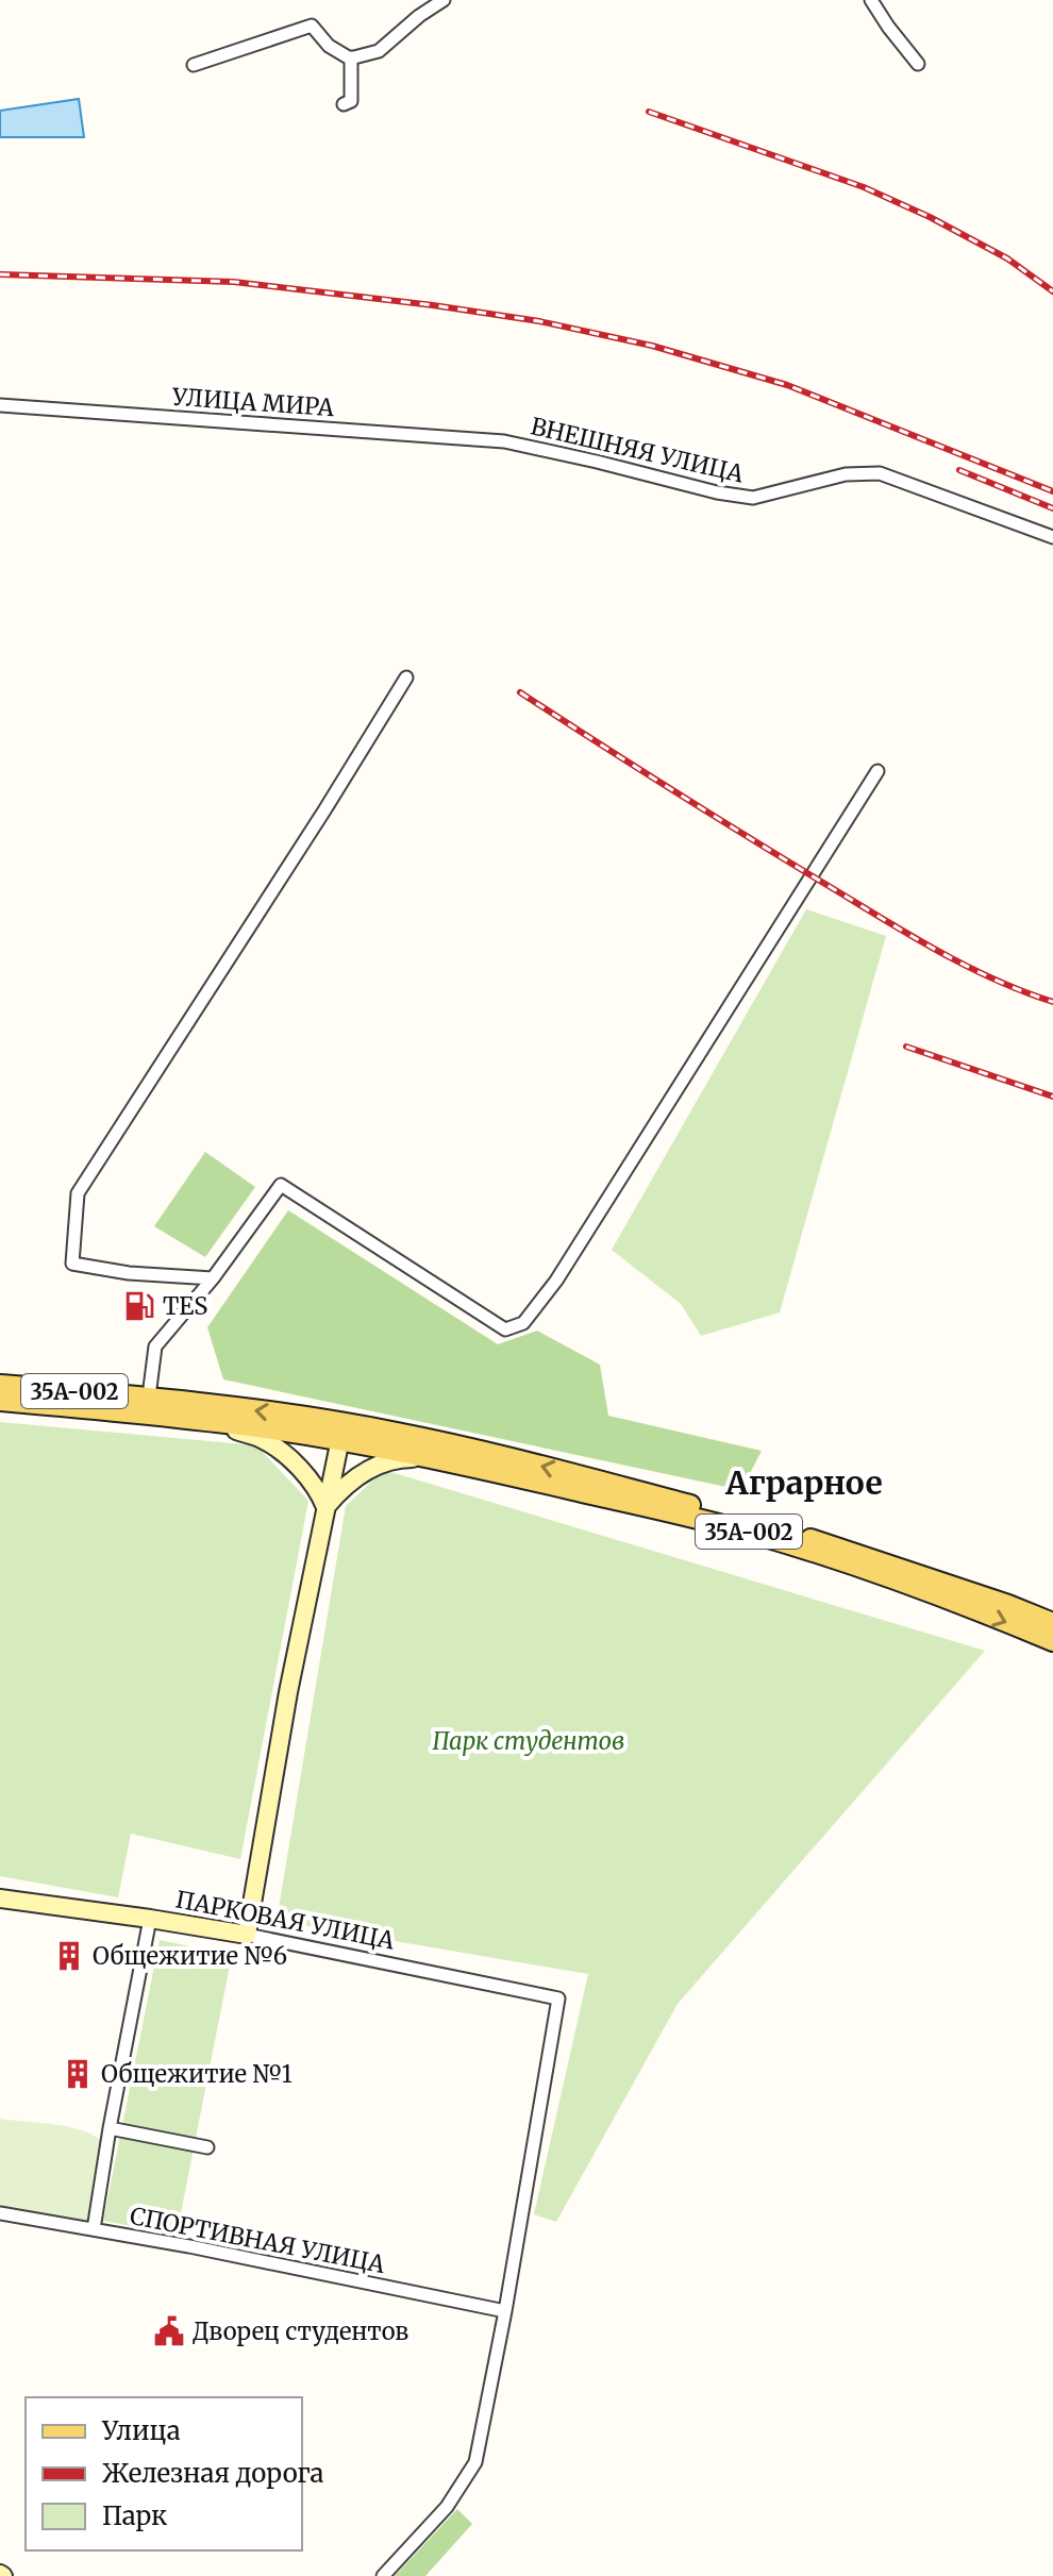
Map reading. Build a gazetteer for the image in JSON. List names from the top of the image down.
{
  "streets": {
    "main road": ["35А-002"],
    "street": [
      "УЛИЦА МИРА",
      "ВНЕШНЯЯ УЛИЦА",
      "ПАРКОВАЯ УЛИЦА",
      "СПОРТИВНАЯ УЛИЦА"
    ]
  },
  "crossings": [
    ["УЛИЦА МИРА", "ВНЕШНЯЯ УЛИЦА"],
    ["ПАРКОВАЯ УЛИЦА", "СПОРТИВНАЯ УЛИЦА"]
  ],
  "districts": ["Аграрное"],
  "parks": ["Парк студентов"],
  "places": {
    "fuel station": ["TES"],
    "building": ["Общежитие №6", "Общежитие №1"],
    "public building": ["Дворец студентов"]
  },
  "legend": ["Улица", "Железная дорога", "Парк"]
}
